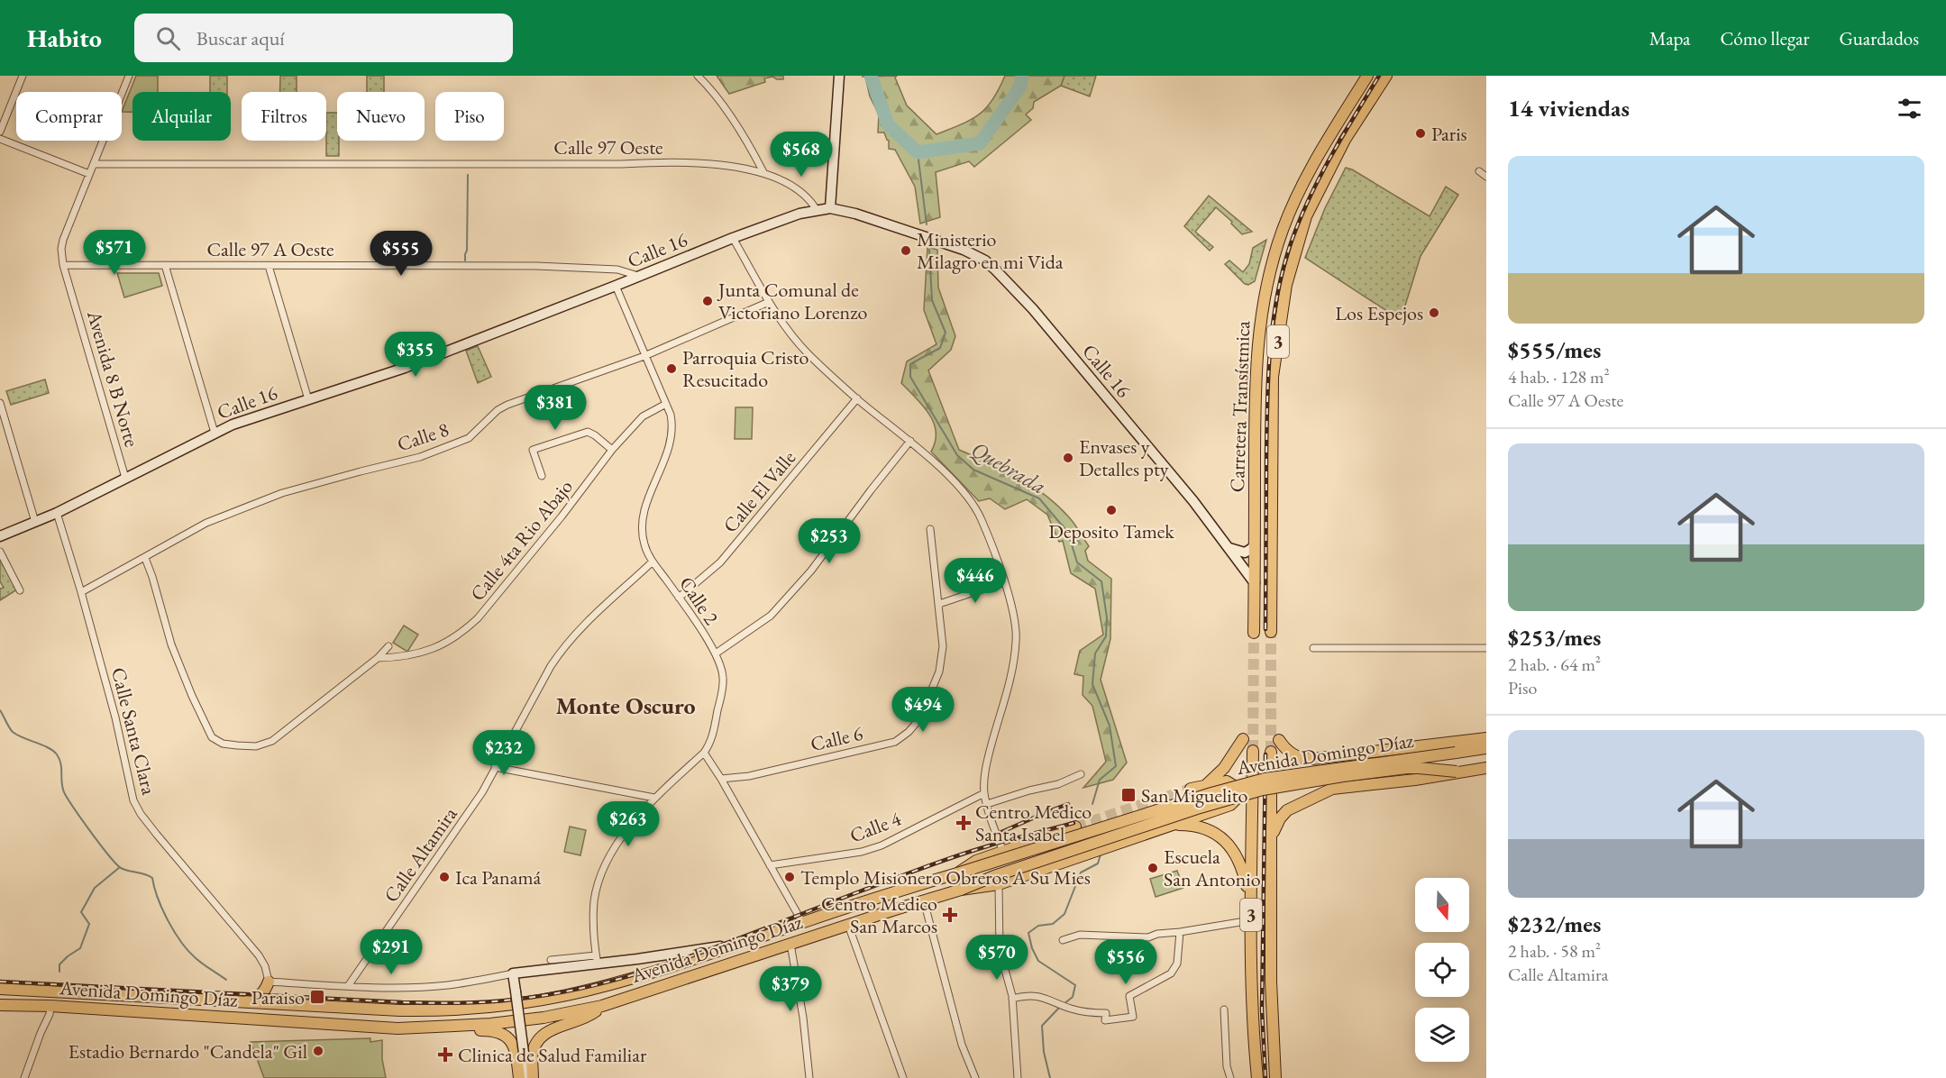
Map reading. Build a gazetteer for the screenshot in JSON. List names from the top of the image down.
{
  "streets": {
    "main road": [
      "Calle 16",
      "3",
      "Carretera Transístmica",
      "Avenida Domingo Díaz"
    ],
    "street": [
      "Calle 97 Oeste",
      "Calle 97 A Oeste",
      "Avenida 8 B Norte",
      "Calle 8",
      "Calle El Valle",
      "Calle 4ta Rio Abajo",
      "Calle 2",
      "Calle Santa Clara",
      "Calle 6",
      "Calle 4",
      "Calle Altamira"
    ]
  },
  "crossings": [
    ["Calle 97 Oeste", "Calle 16"],
    ["Calle 97 Oeste", "Avenida 8 B Norte"],
    ["Calle 97 A Oeste", "Calle 16"],
    ["Calle 97 A Oeste", "Avenida 8 B Norte"],
    ["Calle 16", "Avenida 8 B Norte"],
    ["Calle 16", "Carretera Transístmica"],
    ["Calle 16", "Calle 2"],
    ["Calle 16", "Calle Santa Clara"],
    ["Calle 8", "Calle 2"],
    ["Calle 8", "Calle Santa Clara"],
    ["Calle El Valle", "Calle 2"],
    ["Calle 4ta Rio Abajo", "Calle 2"],
    ["Calle 2", "Calle Altamira"]
  ],
  "districts": ["Monte Oscuro"],
  "water": ["Quebrada"],
  "places": {
    "other": [
      "Paris",
      "Ministerio Milagro en mi Vida",
      "Junta Comunal de Victoriano Lorenzo",
      "Los Espejos",
      "Parroquia Cristo Resucitado",
      "Envases y Detalles pty",
      "Deposito Tamek",
      "Escuela San Antonio",
      "Ica Panamá",
      "Templo Misionero Obreros A Su Mies",
      "Estadio Bernardo \"Candela\" Gil"
    ],
    "transit": ["San Miguelito", "Paraiso"],
    "health": ["Centro Medico Santa Isabel", "Centro Medico San Marcos", "Clinica de Salud Familiar"]
  },
  "north": "bottom",
  "page": {
    "header": "Habito",
    "search": "Buscar aquí",
    "nav": ["Mapa", "Cómo llegar", "Guardados"],
    "heading": "14 viviendas",
    "chip": [
      "Comprar",
      "Alquilar",
      "Filtros",
      "Nuevo",
      "Piso"
    ],
    "price": [
      "$568",
      "$571",
      "$555",
      "$355",
      "$381",
      "$253",
      "$446",
      "$494",
      "$232",
      "$263",
      "$291",
      "$570",
      "$556",
      "$379"
    ],
    "list": [
      {
        "name": "$555/mes",
        "note": "4 hab. · 128 m² · Calle 97 A Oeste"
      },
      {
        "name": "$253/mes",
        "note": "2 hab. · 64 m² · Piso"
      },
      {
        "name": "$232/mes",
        "note": "2 hab. · 58 m² · Calle Altamira"
      }
    ]
  }
}
